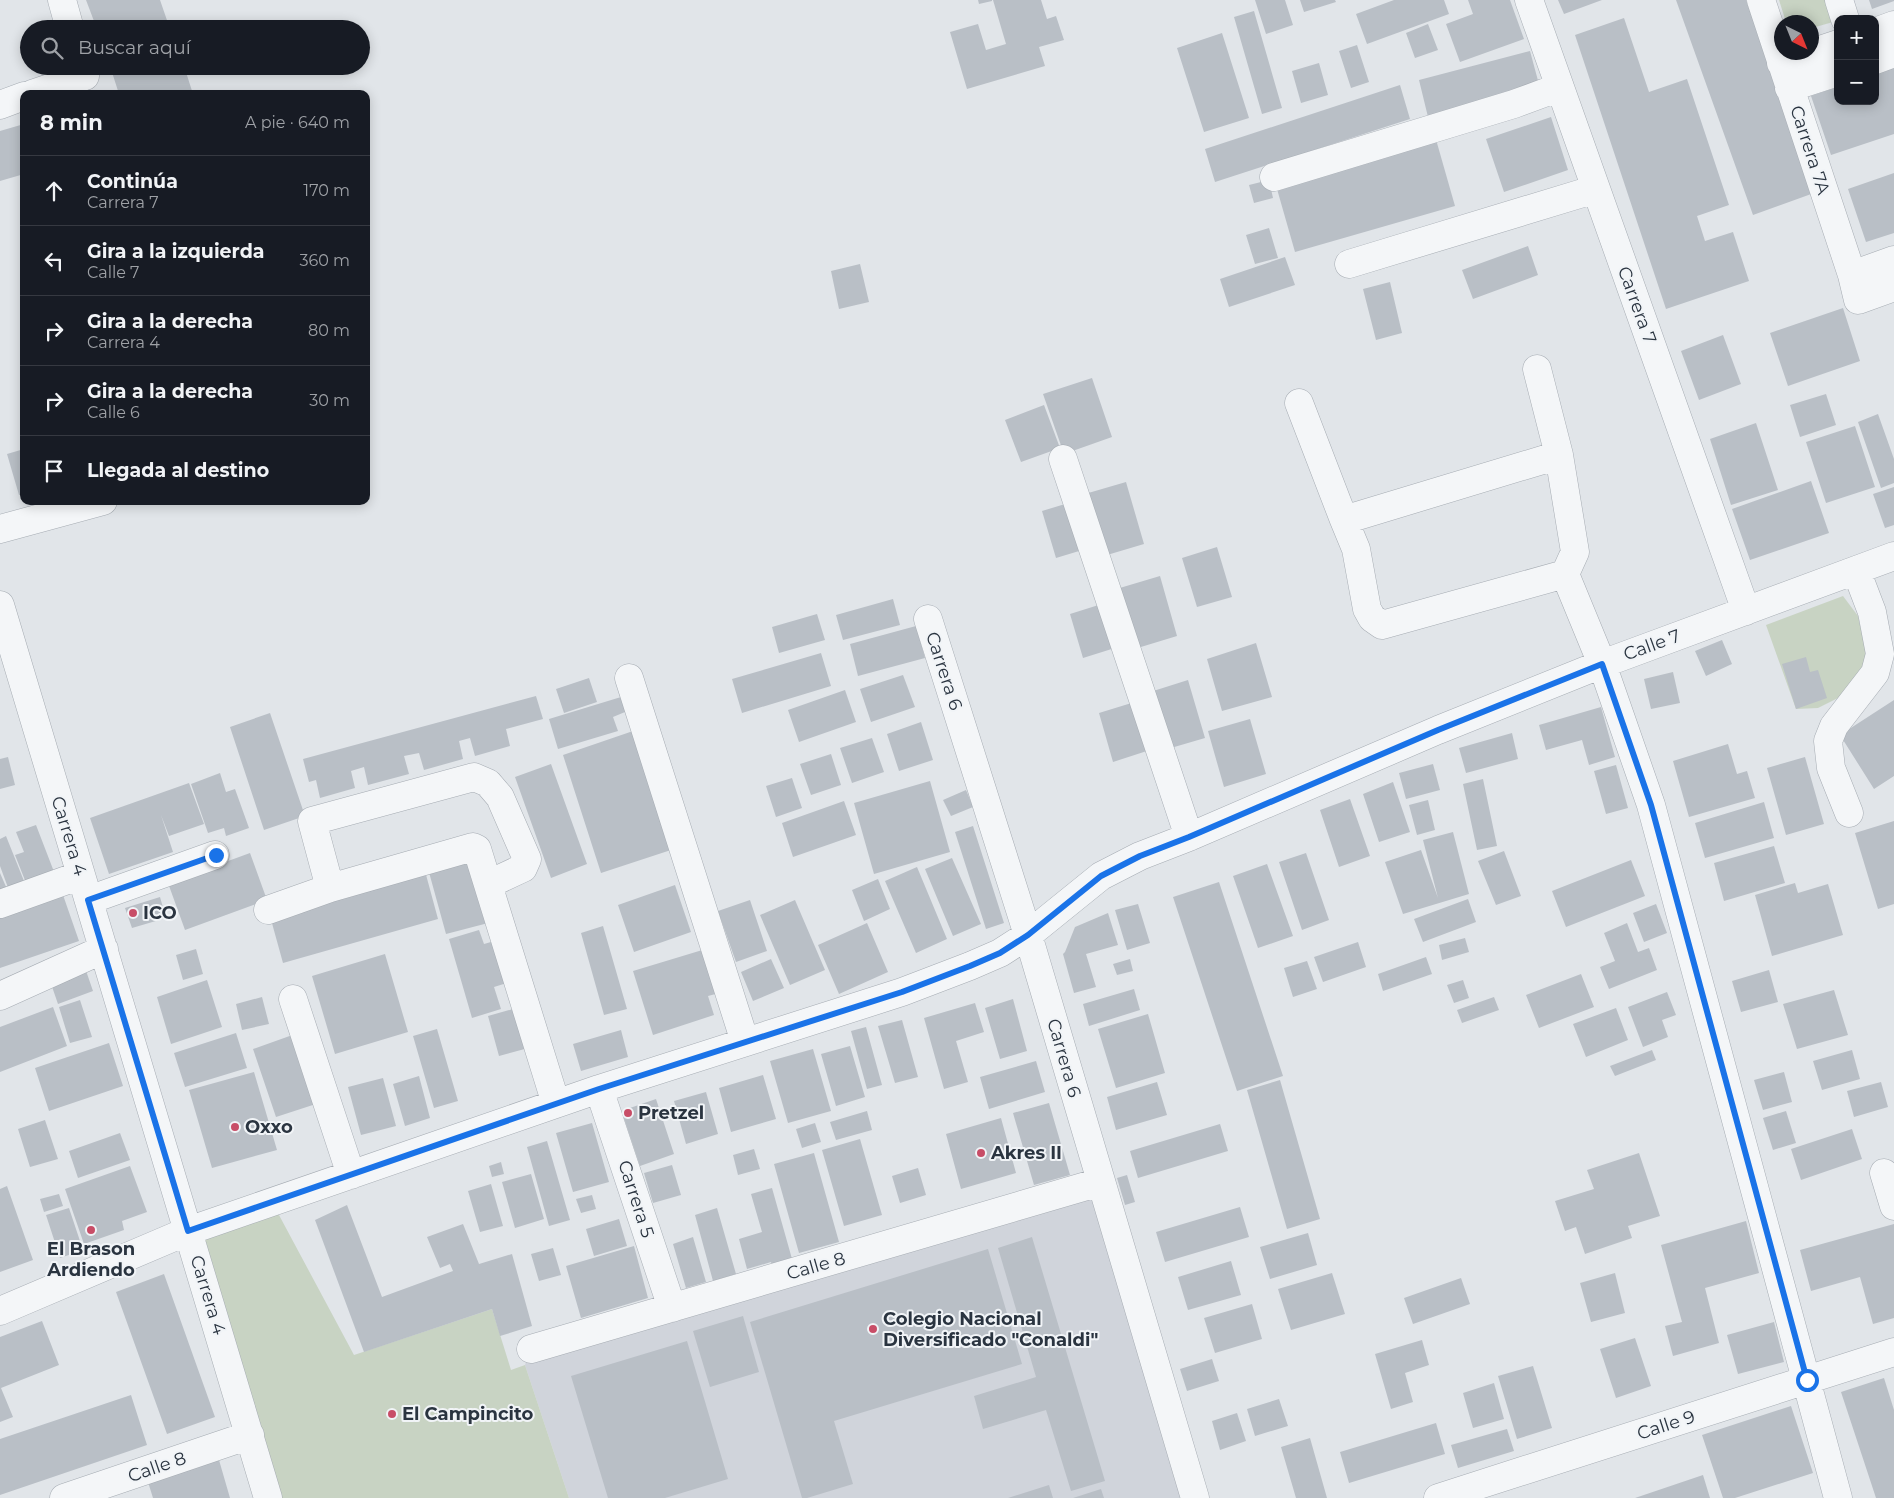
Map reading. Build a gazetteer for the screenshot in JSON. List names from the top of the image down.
{
  "streets": {
    "street": [
      "Carrera 7A",
      "Carrera 7",
      "Calle 7",
      "Carrera 6",
      "Carrera 4",
      "Carrera 5",
      "Calle 8",
      "Calle 9"
    ]
  },
  "crossings": [
    ["Carrera 7", "Calle 7"],
    ["Calle 7", "Carrera 6"],
    ["Calle 7", "Carrera 4"],
    ["Calle 7", "Carrera 5"],
    ["Carrera 6", "Calle 8"],
    ["Carrera 4", "Calle 8"],
    ["Carrera 5", "Calle 8"]
  ],
  "places": [
    "ICO",
    "Pretzel",
    "Oxxo",
    "Akres II",
    "El Brason Ardiendo",
    "Colegio Nacional Diversificado \"Conaldi\"",
    "El Campincito"
  ],
  "north": "bottom right",
  "page": {
    "map_buttons": ["+", "−"],
    "search": "Buscar aquí",
    "heading": ["8 min", "A pie · 640 m"],
    "list": [
      ["Continúa", "Carrera 7", "170 m"],
      ["Gira a la izquierda", "Calle 7", "360 m"],
      ["Gira a la derecha", "Carrera 4", "80 m"],
      ["Gira a la derecha", "Calle 6", "30 m"],
      "Llegada al destino"
    ]
  }
}
